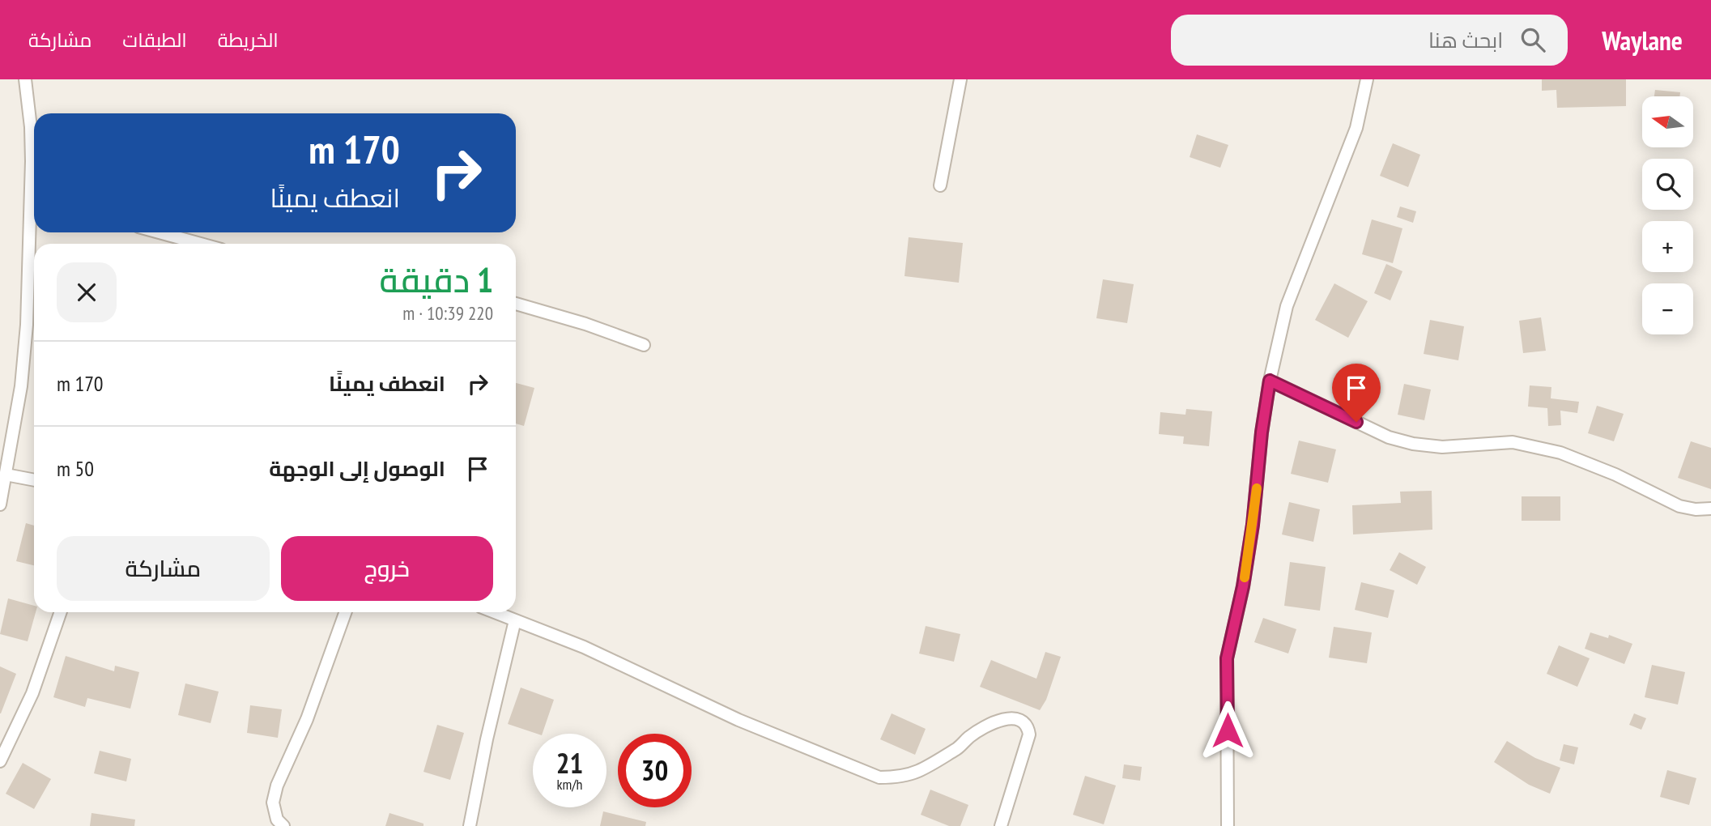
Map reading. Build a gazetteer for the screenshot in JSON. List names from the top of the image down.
{
  "north": "left",
  "page": {
    "header": "Waylane",
    "search": "ابحث هنا",
    "nav": ["الخريطة", "الطبقات", "مشاركة"],
    "map_buttons": ["+", "−"],
    "turn": ["170 m", "انعطف يمينًا"],
    "heading": ["1 دقيقة", "220 m · 10:39"],
    "list": [
      {
        "name": "انعطف يمينًا",
        "value": "170 m"
      },
      {
        "name": "الوصول إلى الوجهة",
        "value": "50 m"
      }
    ],
    "buttons": ["خروج", "مشاركة"],
    "speed": "21 km/h",
    "limit": "30"
  }
}
